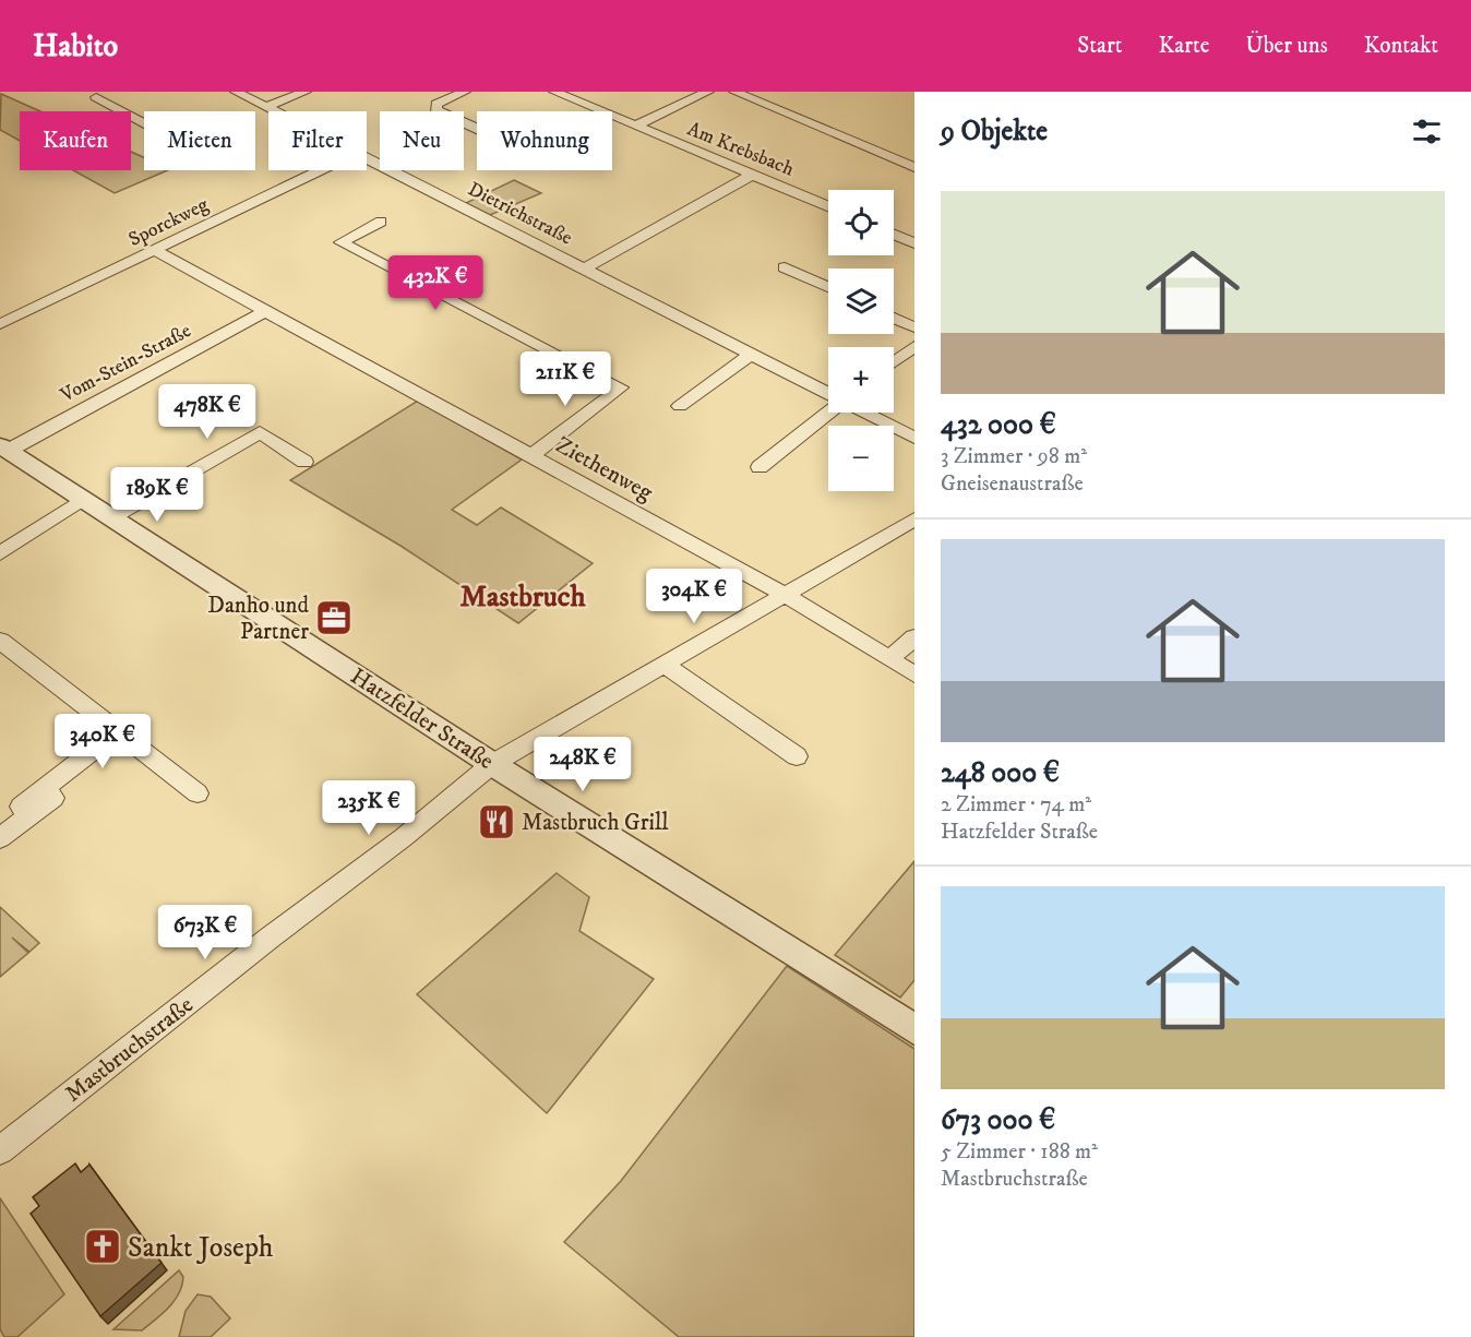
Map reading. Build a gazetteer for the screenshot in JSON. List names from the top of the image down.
{
  "streets": {
    "street": [
      "Am Krebsbach",
      "Dietrichstraße",
      "Sporckweg",
      "Vom-Stein-Straße",
      "Ziethenweg",
      "Hatzfelder Straße",
      "Mastbruchstraße"
    ]
  },
  "crossings": [
    ["Sporckweg", "Ziethenweg"],
    ["Vom-Stein-Straße", "Ziethenweg"],
    ["Vom-Stein-Straße", "Hatzfelder Straße"],
    ["Ziethenweg", "Mastbruchstraße"],
    ["Hatzfelder Straße", "Mastbruchstraße"]
  ],
  "districts": ["Mastbruch"],
  "places": {
    "office": ["Danho und Partner"],
    "restaurant": ["Mastbruch Grill"],
    "church": ["Sankt Joseph"]
  },
  "page": {
    "header": "Habito",
    "nav": [
      "Start",
      "Karte",
      "Über uns",
      "Kontakt"
    ],
    "heading": "9 Objekte",
    "chip": [
      "Kaufen",
      "Mieten",
      "Filter",
      "Neu",
      "Wohnung"
    ],
    "list": [
      {
        "name": "432 000 €",
        "note": "3 Zimmer · 98 m² · Gneisenaustraße"
      },
      {
        "name": "248 000 €",
        "note": "2 Zimmer · 74 m² · Hatzfelder Straße"
      },
      {
        "name": "673 000 €",
        "note": "5 Zimmer · 188 m² · Mastbruchstraße"
      }
    ],
    "map_buttons": ["+", "−"],
    "price": [
      "432K €",
      "211K €",
      "478K €",
      "189K €",
      "304K €",
      "340K €",
      "248K €",
      "235K €",
      "673K €"
    ]
  }
}
